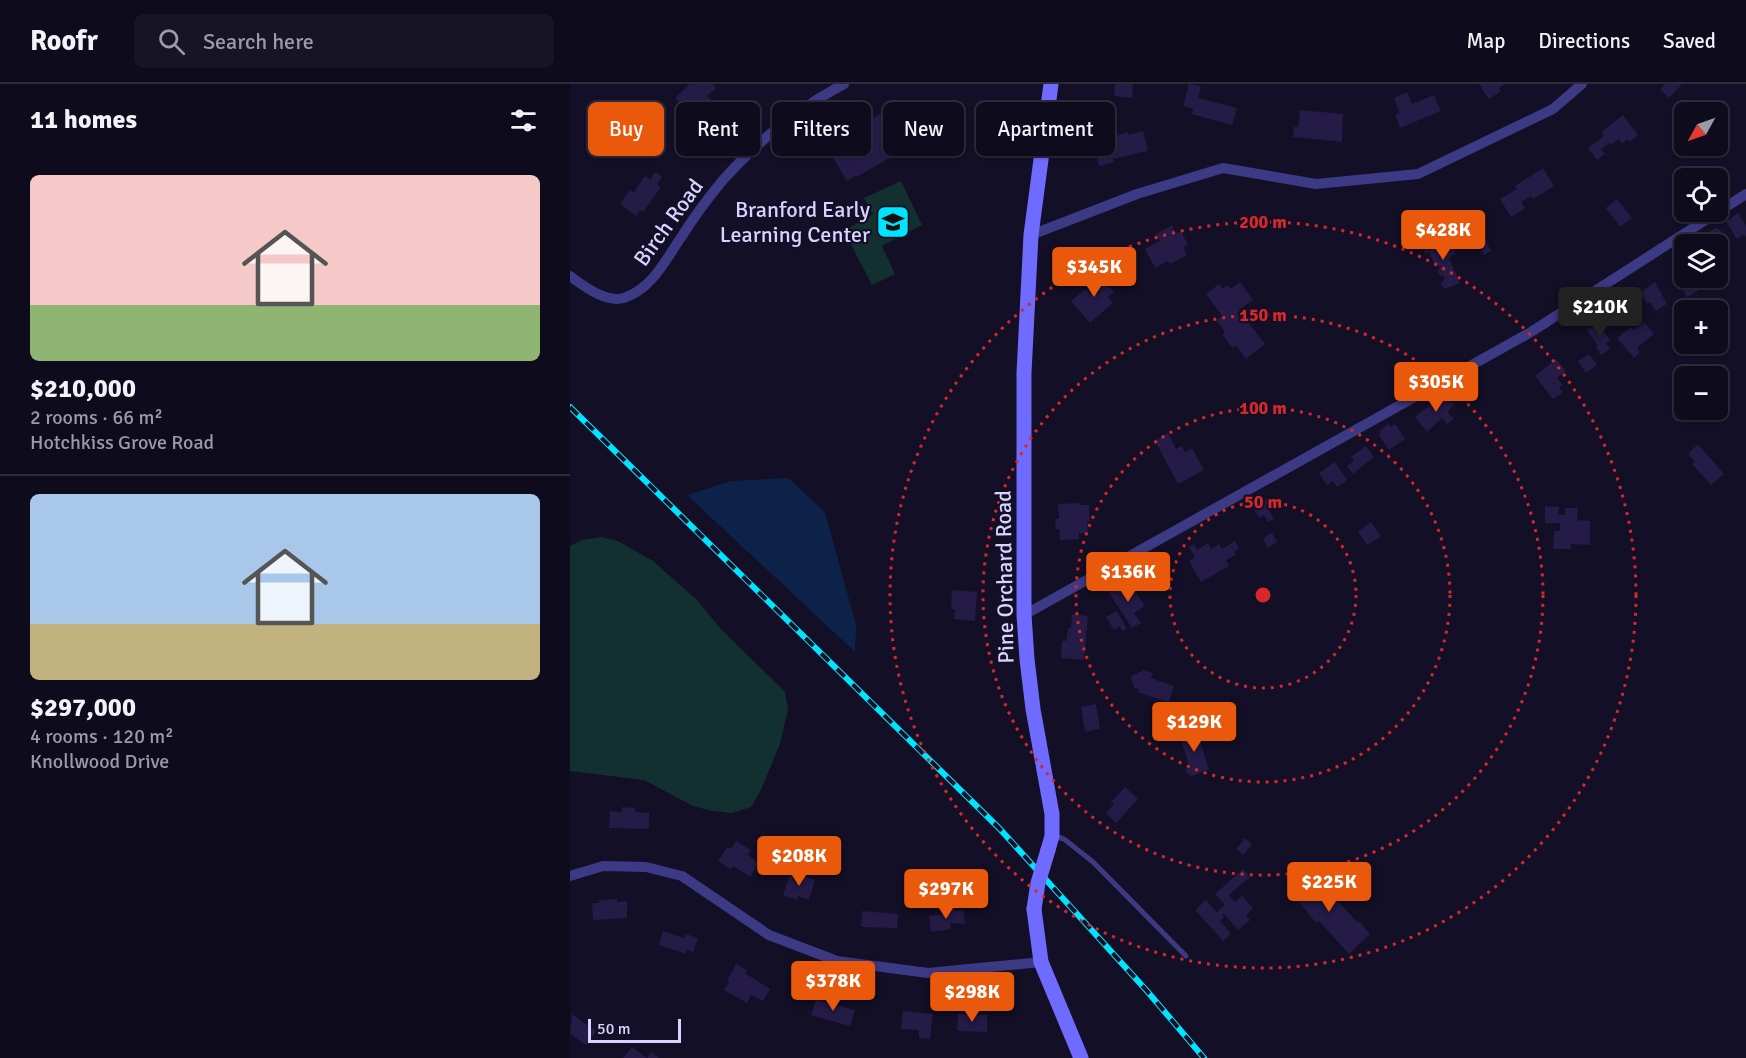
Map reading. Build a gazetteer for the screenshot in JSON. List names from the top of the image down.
{
  "streets": {
    "street": ["Birch Road", "Pine Orchard Road"]
  },
  "places": {
    "school or university": ["Branford Early Learning Center"]
  },
  "scale_bar": "50 m",
  "north": "bottom left",
  "page": {
    "header": "Roofr",
    "search": "Search here",
    "nav": ["Map", "Directions", "Saved"],
    "heading": "11 homes",
    "map_buttons": ["+", "−"],
    "chip": [
      "Buy",
      "Rent",
      "Filters",
      "New",
      "Apartment"
    ],
    "list": [
      {
        "name": "$210,000",
        "note": "2 rooms · 66 m² · Hotchkiss Grove Road"
      },
      {
        "name": "$297,000",
        "note": "4 rooms · 120 m² · Knollwood Drive"
      }
    ],
    "price": [
      "$428K",
      "$345K",
      "$210K",
      "$305K",
      "$136K",
      "$129K",
      "$208K",
      "$225K",
      "$297K",
      "$378K",
      "$298K"
    ],
    "scale": "50 m"
  },
  "rings": [
    "200 m",
    "150 m",
    "100 m",
    "50 m"
  ]
}
